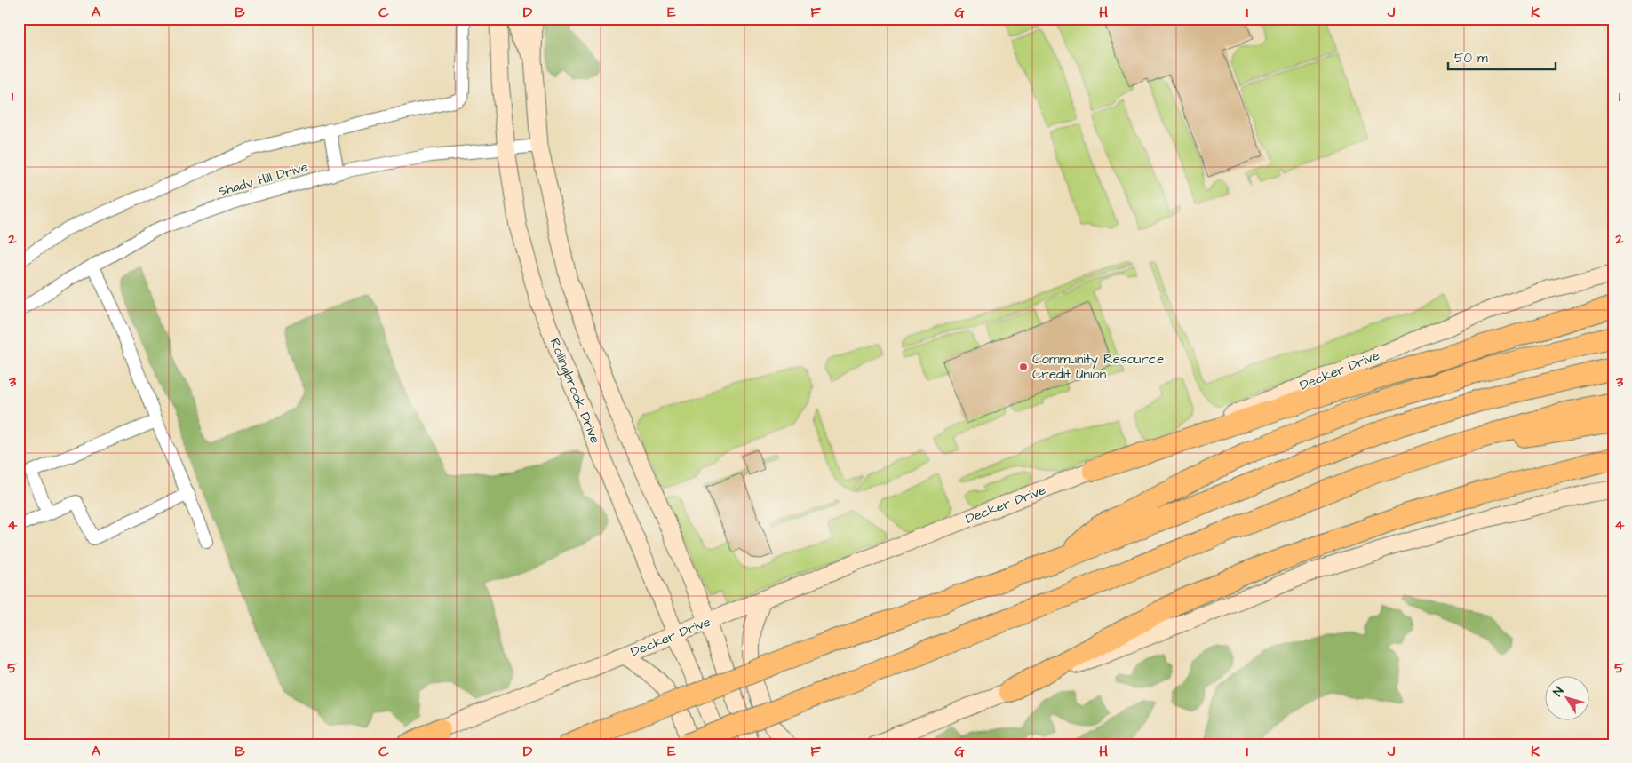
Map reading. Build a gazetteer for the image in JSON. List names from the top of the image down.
{
  "streets": {
    "main road": ["Decker Drive", "Rollingbrook Drive"],
    "street": ["Shady Hill Drive"]
  },
  "crossings": [
    ["Shady Hill Drive", "Rollingbrook Drive"],
    ["Decker Drive", "Rollingbrook Drive"]
  ],
  "places": ["Community Resource Credit Union"],
  "scale_bar": "50 m",
  "north": "top left",
  "grid": {
    "columns": [
      "A",
      "B",
      "C",
      "D",
      "E",
      "F",
      "G",
      "H",
      "I",
      "J",
      "K"
    ],
    "rows": [
      "1",
      "2",
      "3",
      "4",
      "5"
    ]
  }
}
